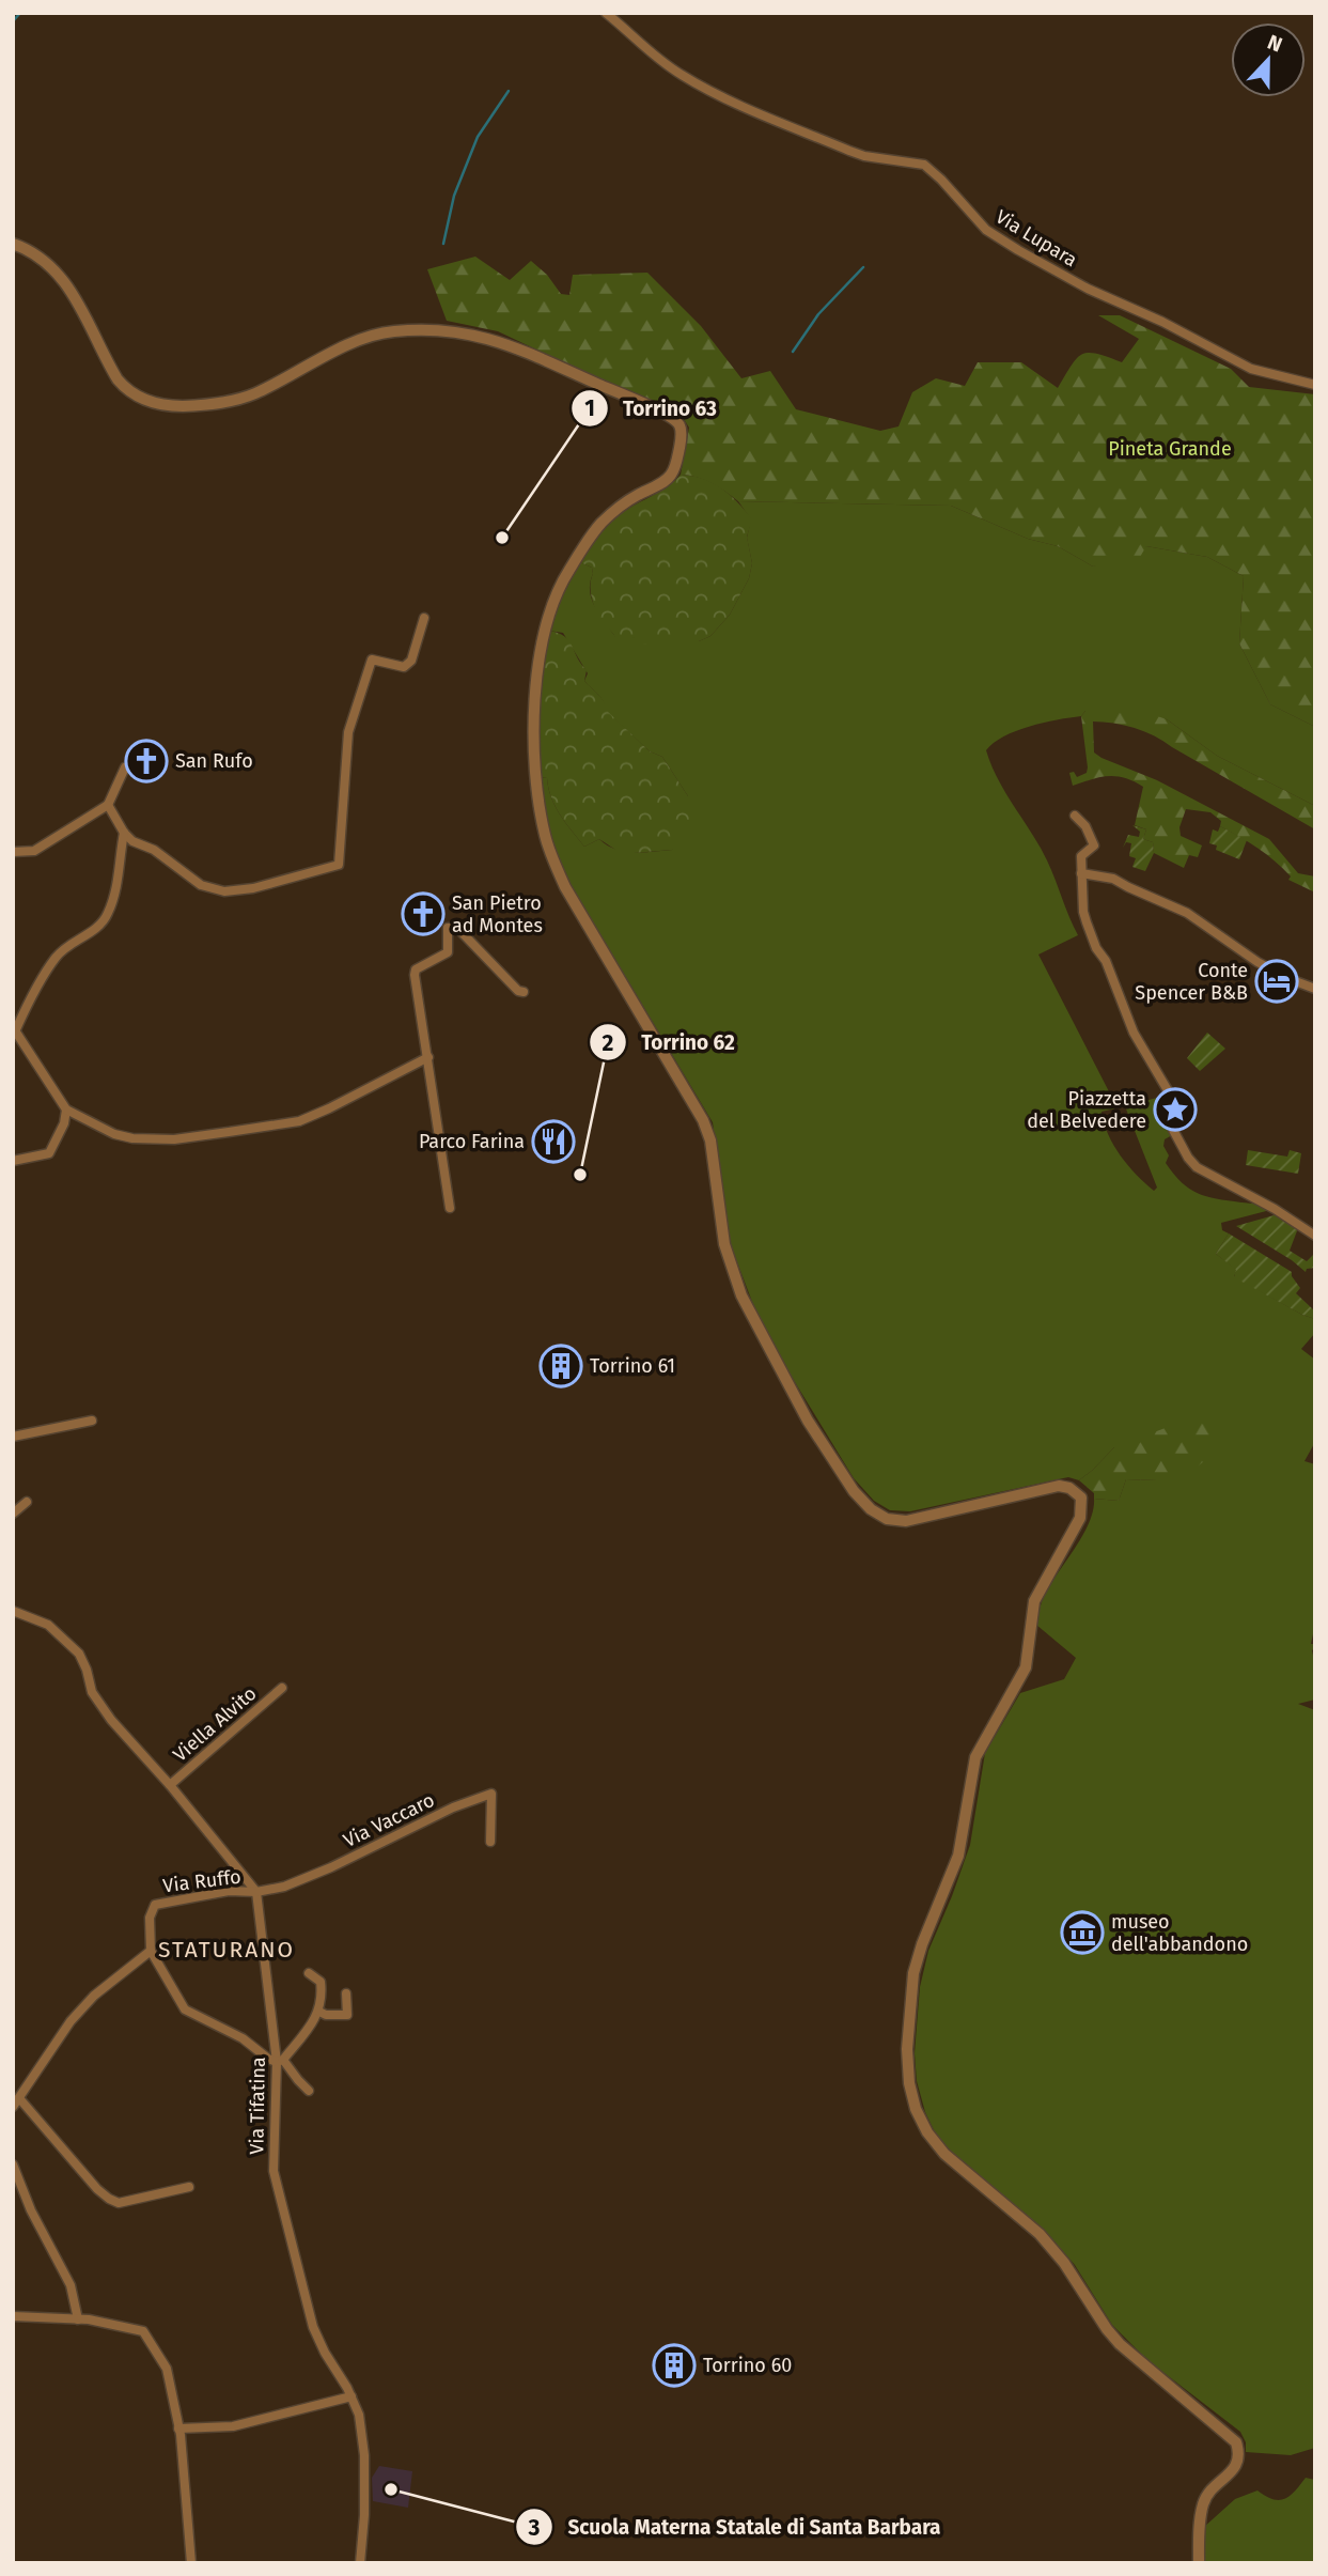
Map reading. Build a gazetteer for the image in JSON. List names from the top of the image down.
{
  "streets": {
    "street": [
      "Via Lupara",
      "Viella Alvito",
      "Via Vaccaro",
      "Via Ruffo",
      "Via Tifatina"
    ]
  },
  "crossings": [
    ["Via Vaccaro", "Via Ruffo"],
    ["Via Vaccaro", "Via Tifatina"],
    ["Via Ruffo", "Via Tifatina"]
  ],
  "districts": ["STATURANO"],
  "parks": ["Pineta Grande"],
  "places": {
    "other": ["Torrino 63", "Torrino 62", "Scuola Materna Statale di Santa Barbara"],
    "church": ["San Rufo", "San Pietro ad Montes"],
    "hotel": ["Conte Spencer B&B"],
    "place": ["Piazzetta del Belvedere"],
    "restaurant": ["Parco Farina"],
    "building": ["Torrino 61", "Torrino 60"],
    "museum": ["museo dell'abbandono"]
  },
  "north": "top"
}
